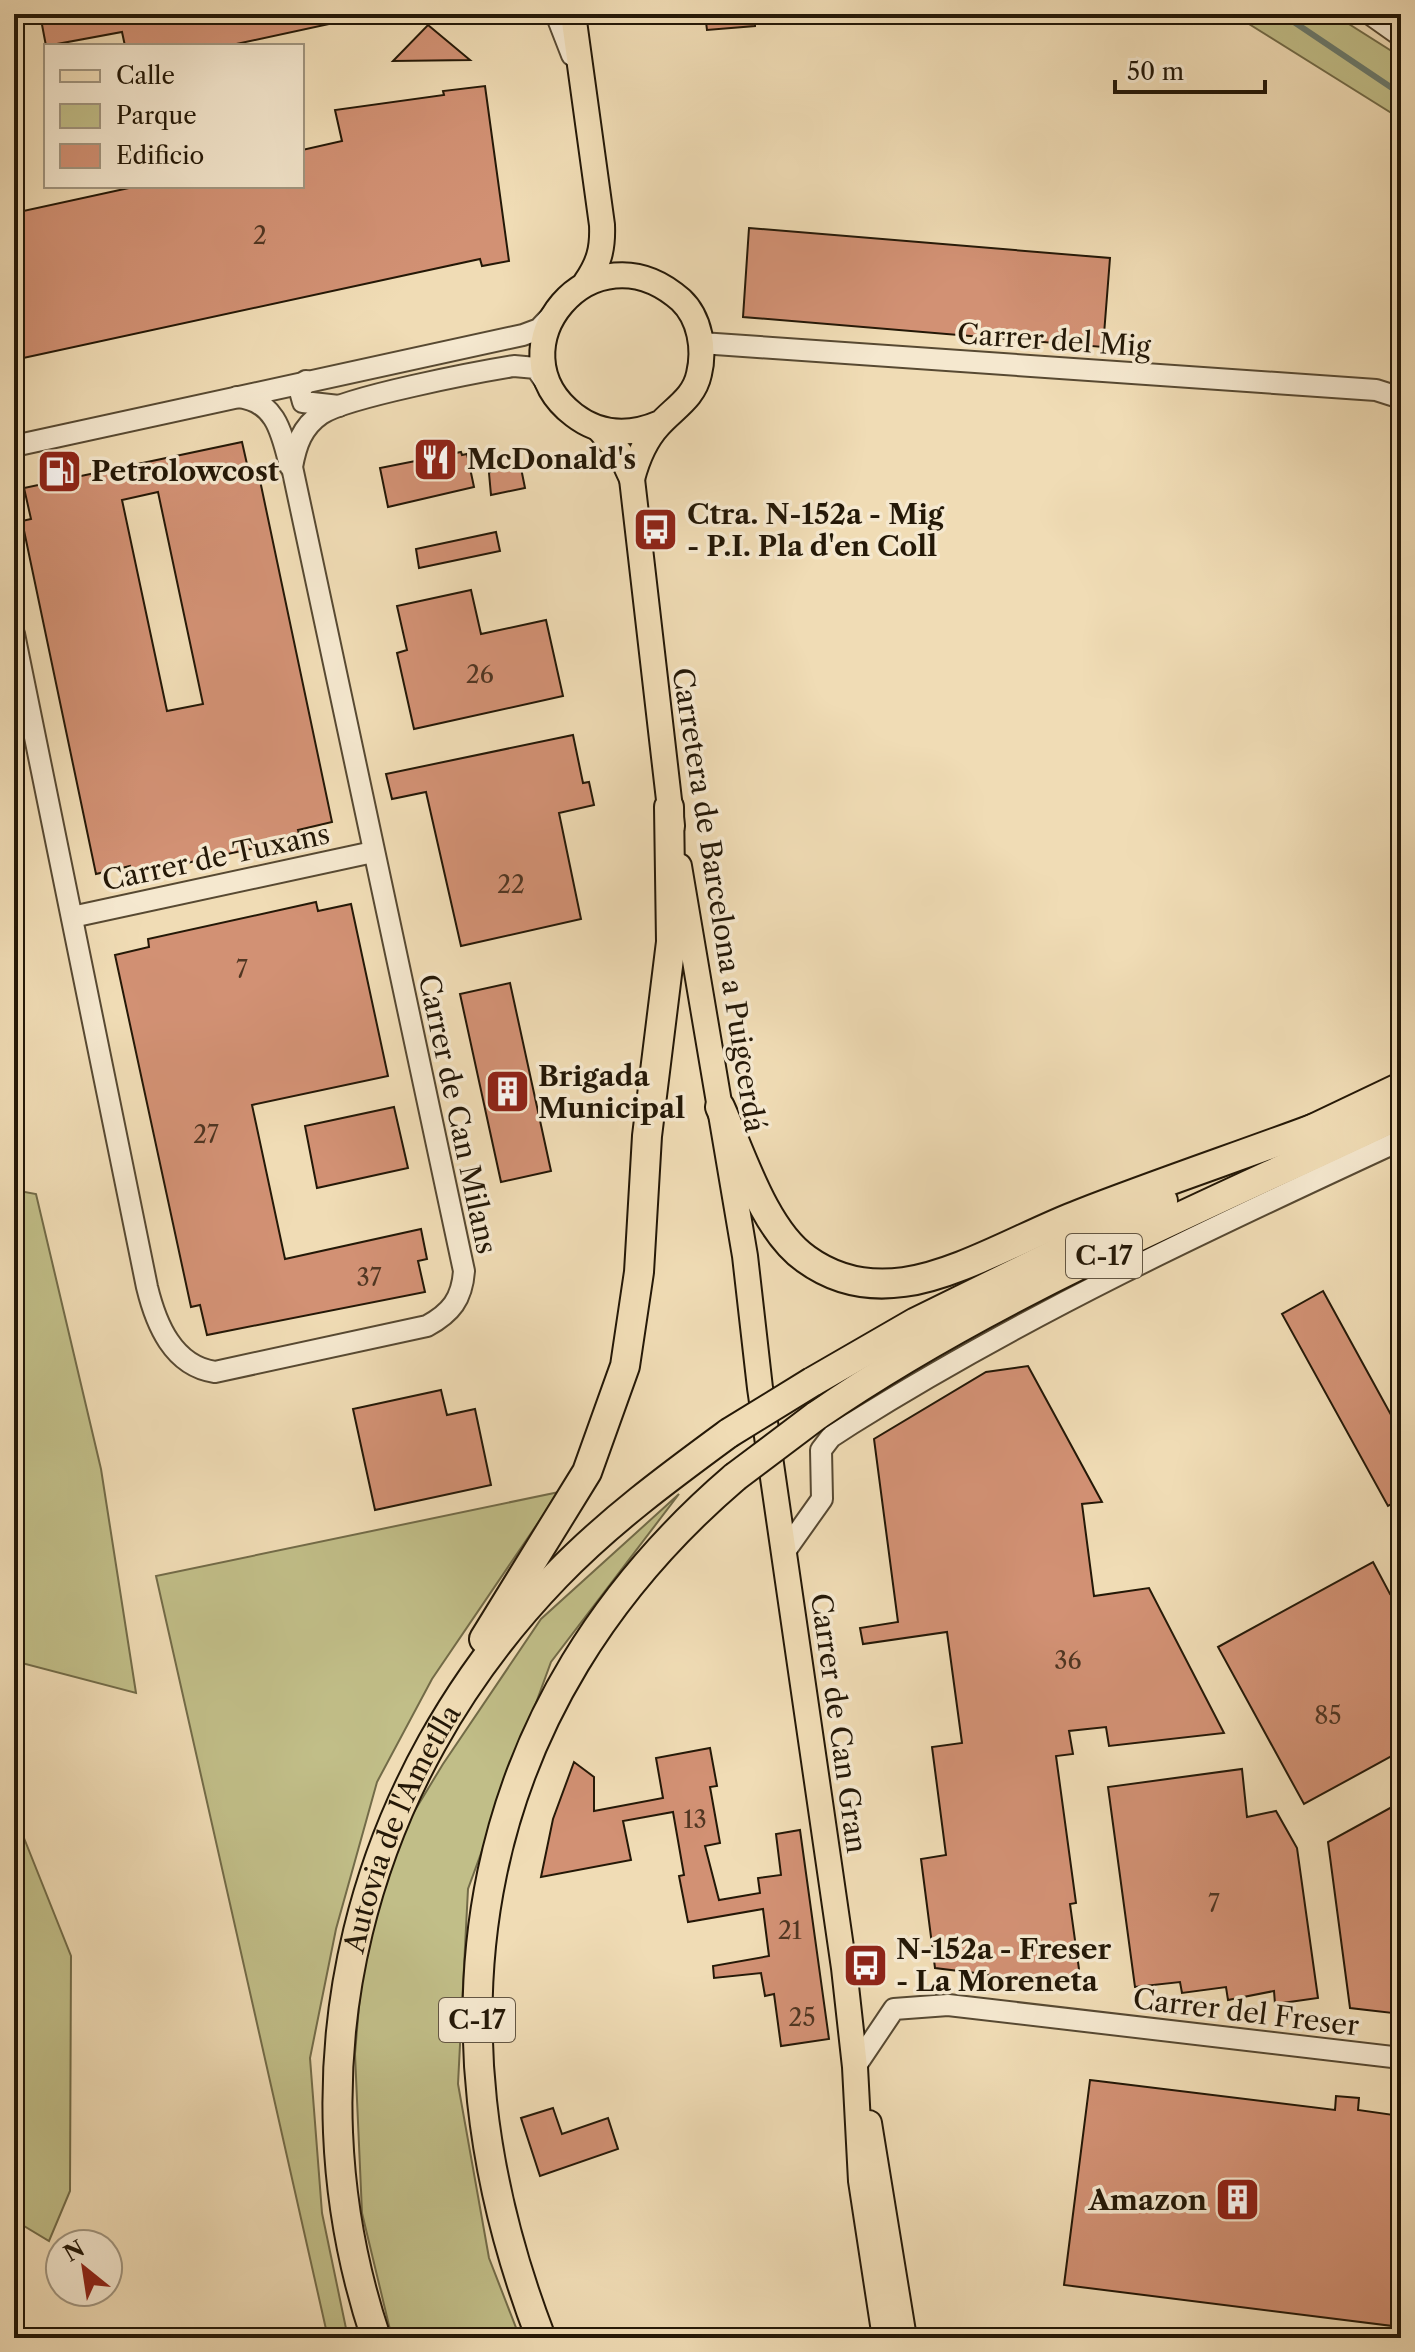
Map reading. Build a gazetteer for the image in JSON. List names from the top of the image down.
{
  "streets": {
    "highway": ["C-17", "Autovia de l'Ametlla"],
    "main road": ["Carretera de Barcelona a Puigcerdá", "Carrer de Can Gran"],
    "street": [
      "Carrer del Mig",
      "Carrer de Tuxans",
      "Carrer de Can Milans",
      "Carrer del Freser"
    ]
  },
  "crossings": [
    ["Carrer del Mig", "Carretera de Barcelona a Puigcerdá"],
    ["Carrer del Mig", "Carrer de Can Milans"],
    ["Carrer de Tuxans", "Carrer de Can Milans"],
    ["Carretera de Barcelona a Puigcerdá", "Carrer de Can Milans"],
    ["Carretera de Barcelona a Puigcerdá", "Carrer de Can Gran"],
    ["C-17", "Autovia de l'Ametlla"],
    ["Carrer de Can Gran", "Carrer del Freser"]
  ],
  "places": {
    "restaurant": ["McDonald's"],
    "fuel station": ["Petrolowcost"],
    "bus stop": ["Ctra. N-152a - Mig - P.I. Pla d'en Coll", "N-152a - Freser - La Moreneta"],
    "building": ["Brigada Municipal", "Amazon"]
  },
  "house_numbers": [
    "2",
    "26",
    "22",
    "7",
    "27",
    "37",
    "36",
    "85",
    "13",
    "7",
    "21",
    "25"
  ],
  "legend": ["Calle", "Parque", "Edificio"],
  "scale_bar": "50 m",
  "north": "top left"
}
